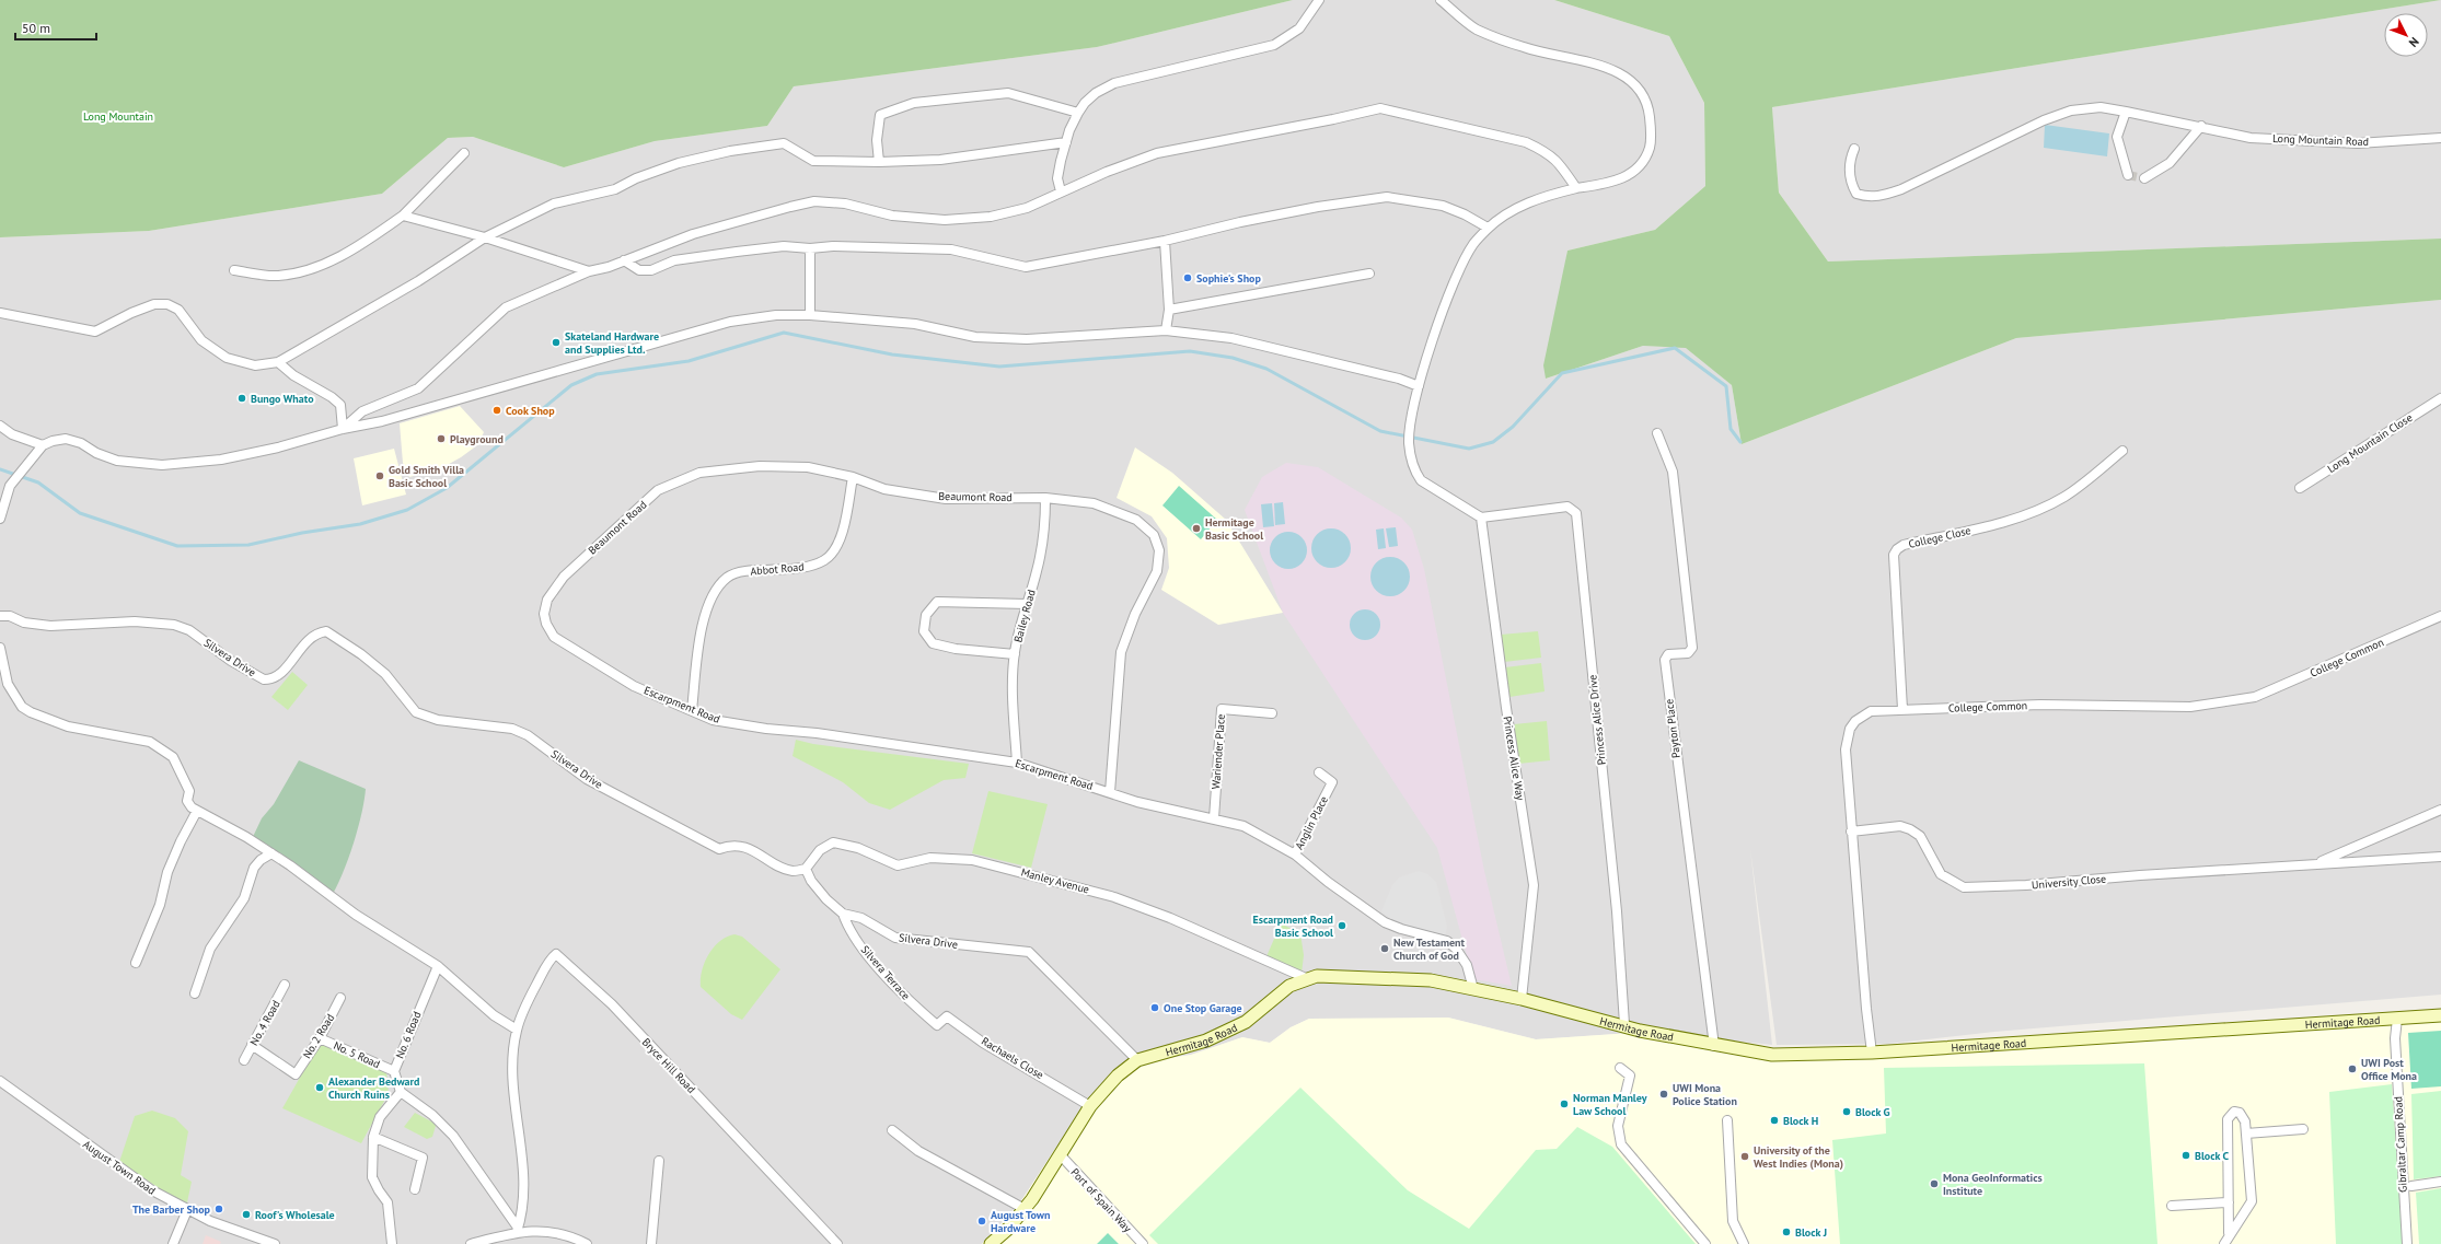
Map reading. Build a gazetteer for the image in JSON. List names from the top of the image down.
{
  "streets": {
    "street": [
      "Long Mountain Road",
      "Long Mountain Close",
      "Beaumont Road",
      "College Close",
      "Abbot Road",
      "Bailey Road",
      "Silvera Drive",
      "College Common",
      "Escarpment Road",
      "Princess Alice Drive",
      "Payton Place",
      "Wariender Place",
      "Princess Alice Way",
      "Anglin Place",
      "Manley Avenue",
      "University Close",
      "Silvera Terrace",
      "Hermitage Road",
      "No. 4 Road",
      "No. 6 Road",
      "No. 2 Road",
      "No. 5 Road",
      "Rachaels Close",
      "Bryce Hill Road",
      "Gibraltar Camp Road",
      "August Town Road",
      "Port of Spain Way"
    ]
  },
  "crossings": [
    ["Beaumont Road", "Abbot Road"],
    ["Beaumont Road", "Bailey Road"],
    ["Beaumont Road", "Escarpment Road"],
    ["College Close", "College Common"],
    ["Abbot Road", "Escarpment Road"],
    ["Bailey Road", "Escarpment Road"],
    ["Silvera Drive", "Manley Avenue"],
    ["Silvera Drive", "Silvera Terrace"],
    ["Silvera Drive", "Hermitage Road"],
    ["College Common", "University Close"],
    ["College Common", "Hermitage Road"],
    ["Escarpment Road", "Wariender Place"],
    ["Escarpment Road", "Anglin Place"],
    ["Escarpment Road", "Hermitage Road"],
    ["Princess Alice Drive", "Princess Alice Way"],
    ["Princess Alice Drive", "Hermitage Road"],
    ["Payton Place", "Hermitage Road"],
    ["Princess Alice Way", "Hermitage Road"],
    ["Manley Avenue", "Hermitage Road"],
    ["Silvera Terrace", "Rachaels Close"],
    ["Hermitage Road", "Rachaels Close"],
    ["Hermitage Road", "Gibraltar Camp Road"],
    ["Hermitage Road", "Port of Spain Way"],
    ["No. 4 Road", "No. 2 Road"],
    ["No. 6 Road", "No. 5 Road"],
    ["No. 2 Road", "No. 5 Road"]
  ],
  "parks": ["Long Mountain"],
  "places": [
    "Sophie's Shop",
    "Skateland Hardware and Supplies Ltd.",
    "Bungo Whato",
    "Cook Shop",
    "Playground",
    "Gold Smith Villa Basic School",
    "Hermitage Basic School",
    "Escarpment Road Basic School",
    "New Testament Church of God",
    "One Stop Garage",
    "UWI Post Office Mona",
    "Alexander Bedward Church Ruins",
    "UWI Mona Police Station",
    "Norman Manley Law School",
    "Block G",
    "Block H",
    "Block C",
    "University of the West Indies (Mona)",
    "Mona GeoInformatics Institute",
    "The Barber Shop",
    "Roof's Wholesale",
    "August Town Hardware",
    "Block J"
  ],
  "scale_bar": "50 m",
  "north": "bottom right"
}
